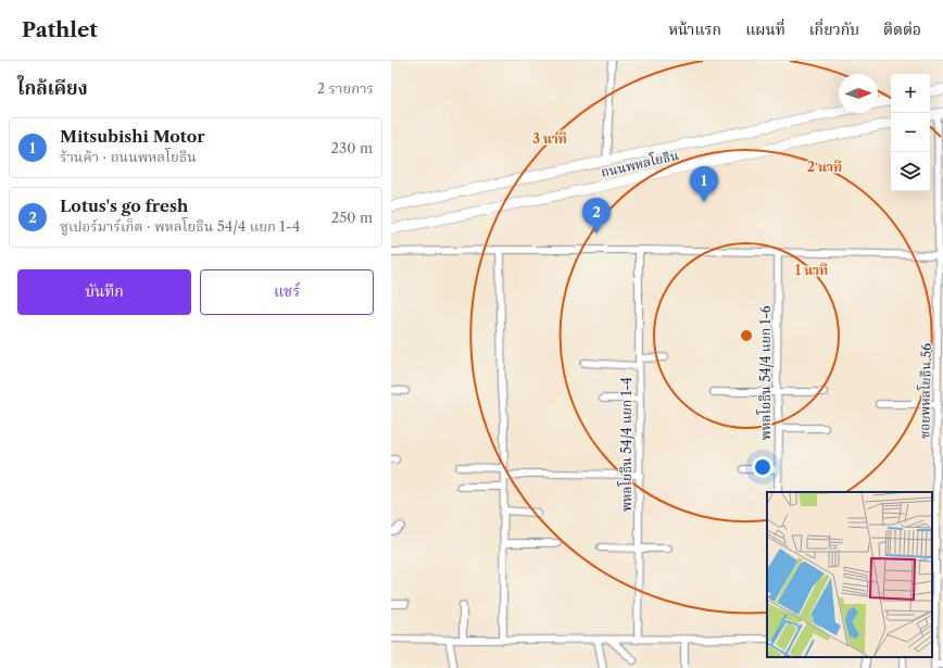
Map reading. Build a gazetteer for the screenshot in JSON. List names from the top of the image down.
{
  "streets": {
    "main road": ["ถนนพหลโยธิน"],
    "street": ["พหลโยธิน 54/4 แยก 1-6", "ซอยพหลโยธิน 56", "พหลโยธิน 54/4 แยก 1-4"]
  },
  "north": "right",
  "page": {
    "header": "Pathlet",
    "nav": [
      "หน้าแรก",
      "แผนที่",
      "เกี่ยวกับ",
      "ติดต่อ"
    ],
    "heading": ["ใกล้เคียง", "2 รายการ"],
    "map_buttons": ["+", "−"],
    "list": [
      {
        "mark": "1",
        "name": "Mitsubishi Motor",
        "note": "ร้านค้า · ถนนพหลโยธิน",
        "value": "230 m"
      },
      {
        "mark": "2",
        "name": "Lotus's go fresh",
        "note": "ซูเปอร์มาร์เก็ต · พหลโยธิน 54/4 แยก 1-4",
        "value": "250 m"
      }
    ],
    "pins": ["1", "2"],
    "buttons": ["บันทึก", "แชร์"]
  },
  "rings": ["3 นาที", "2 นาที", "1 นาที"]
}
